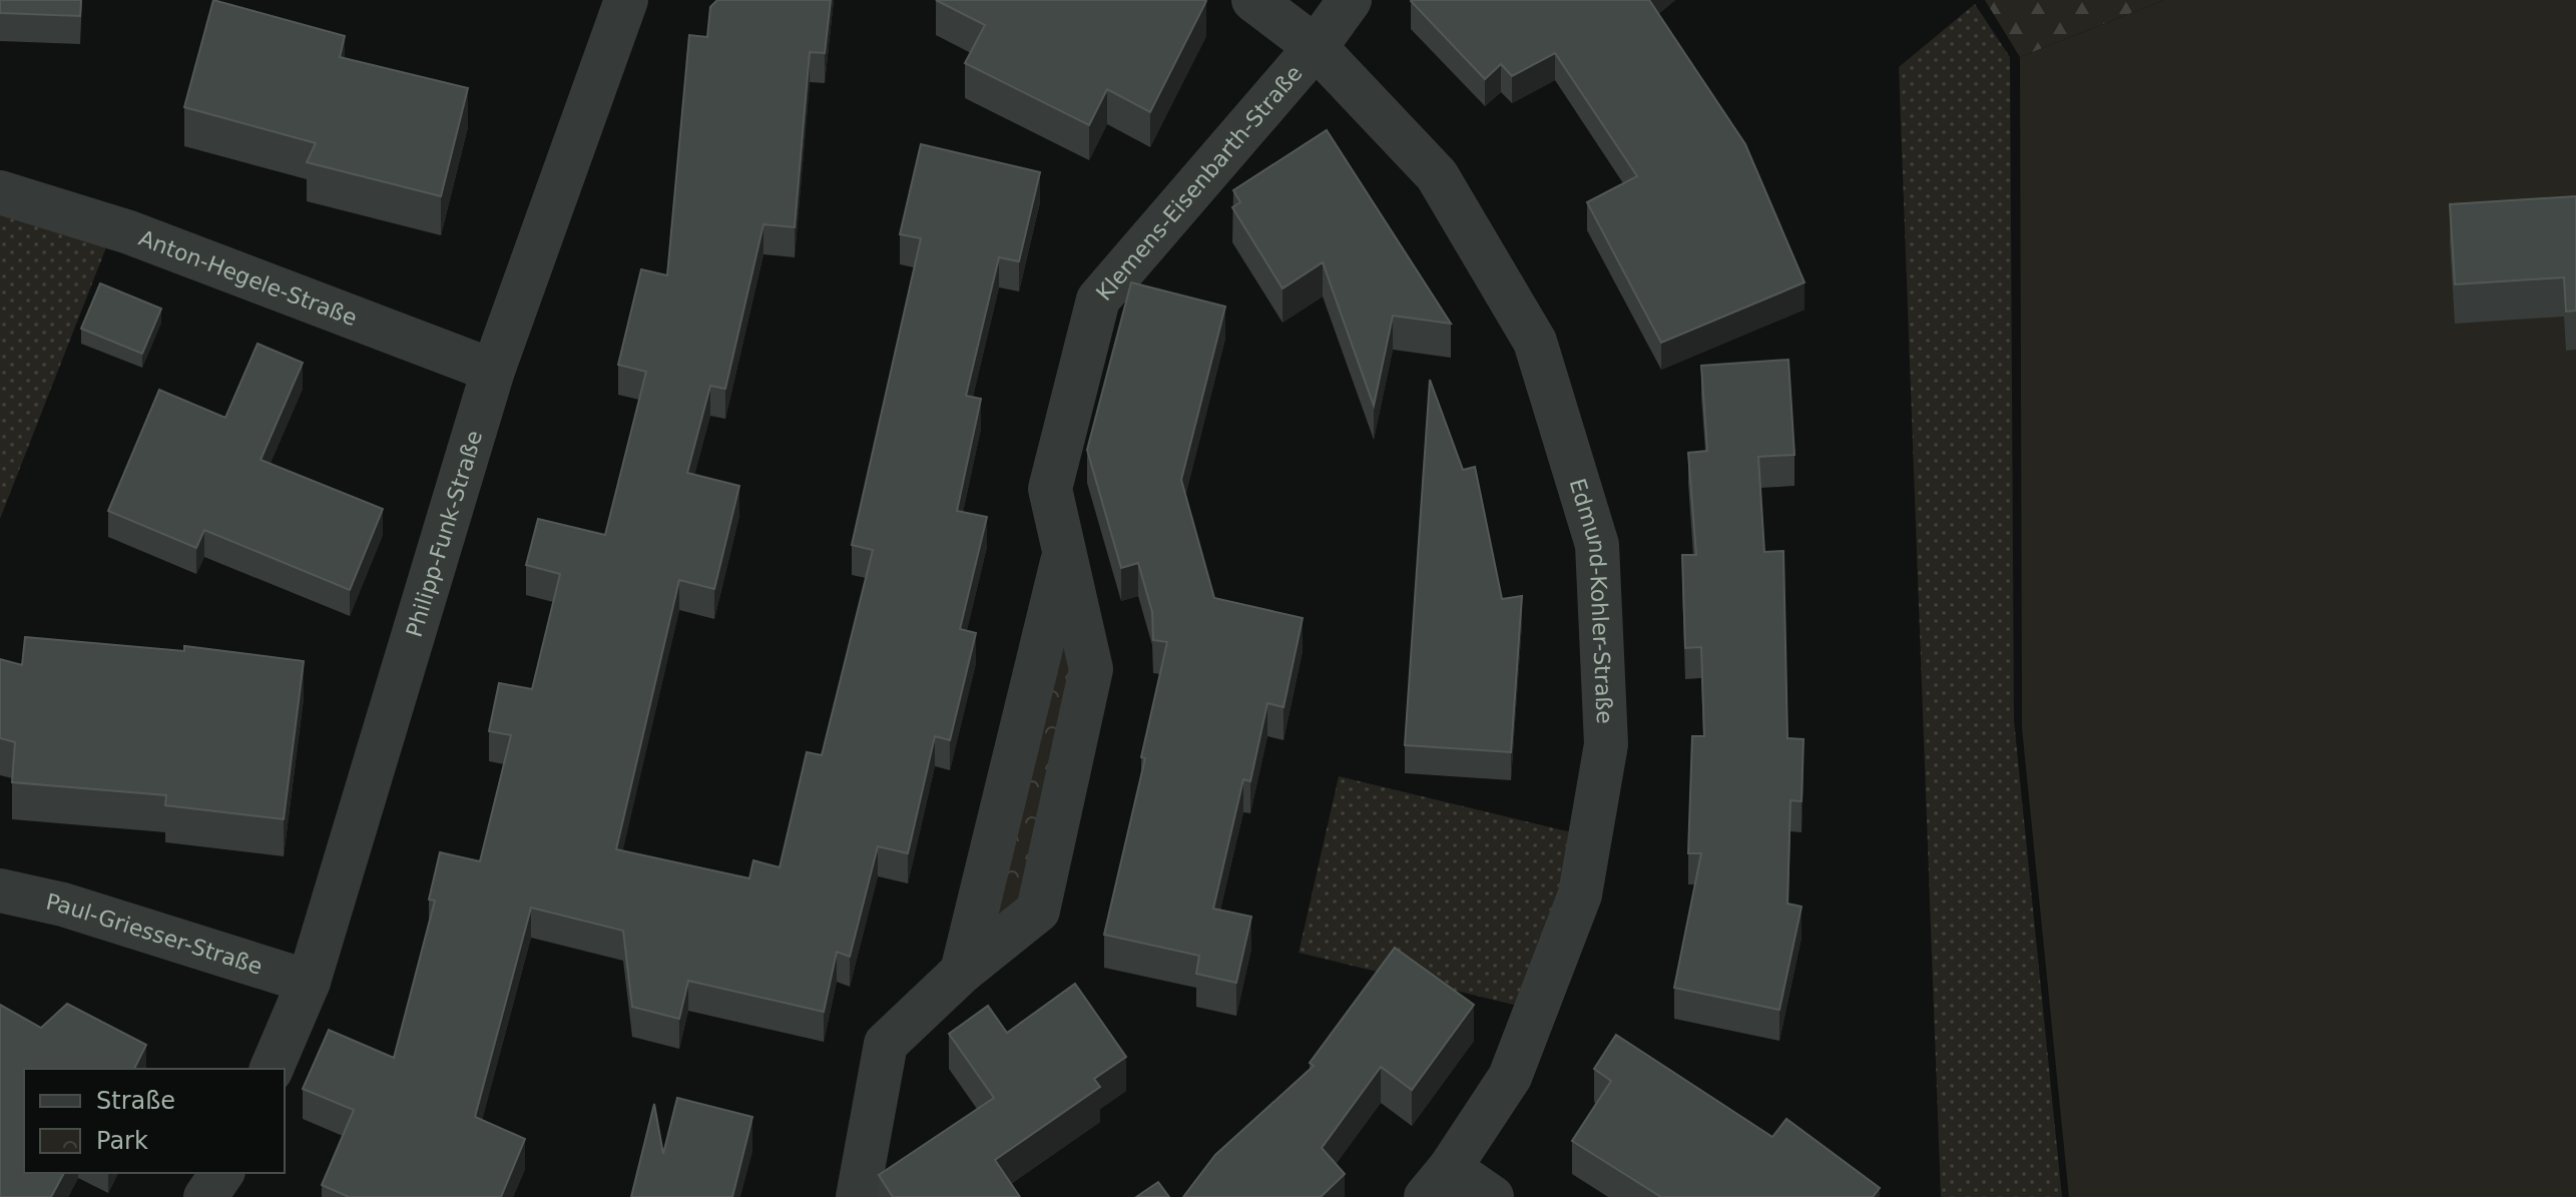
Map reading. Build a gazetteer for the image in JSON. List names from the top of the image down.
{
  "streets": {
    "street": [
      "Klemens-Eisenbarth-Straße",
      "Anton-Hegele-Straße",
      "Philipp-Funk-Straße",
      "Edmund-Kohler-Straße",
      "Paul-Griesser-Straße"
    ]
  },
  "crossings": [
    ["Klemens-Eisenbarth-Straße", "Edmund-Kohler-Straße"],
    ["Anton-Hegele-Straße", "Philipp-Funk-Straße"],
    ["Philipp-Funk-Straße", "Paul-Griesser-Straße"]
  ],
  "legend": ["Straße", "Park"]
}
